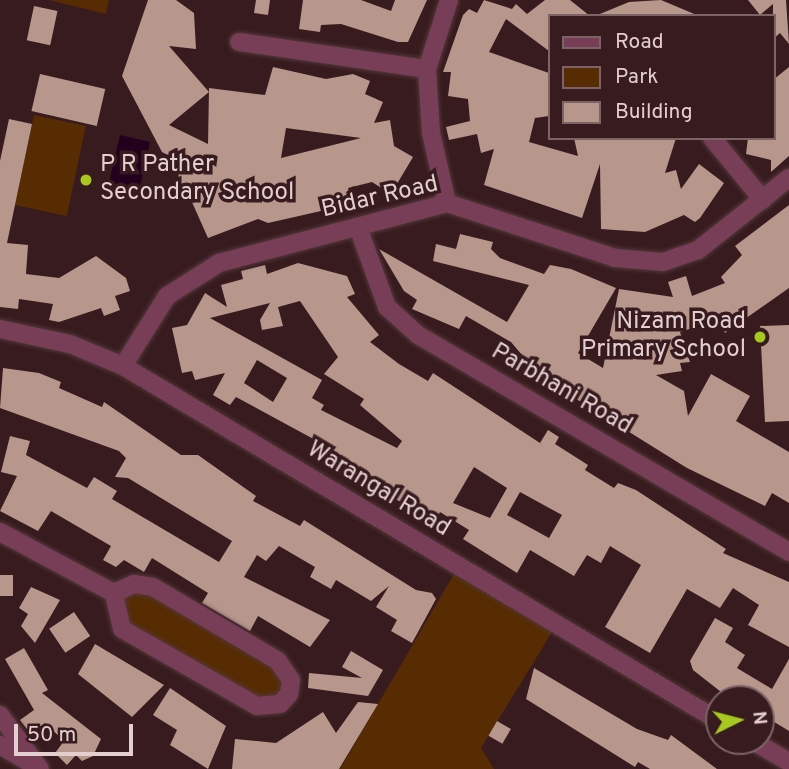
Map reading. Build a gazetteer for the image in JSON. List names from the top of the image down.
{
  "streets": {
    "street": ["Bidar Road", "Parbhani Road", "Warangal Road"]
  },
  "crossings": [
    ["Bidar Road", "Parbhani Road"],
    ["Bidar Road", "Warangal Road"]
  ],
  "places": ["P R Pather Secondary School", "Nizam Road Primary School"],
  "legend": ["Road", "Park", "Building"],
  "scale_bar": "50 m",
  "north": "right"
}
